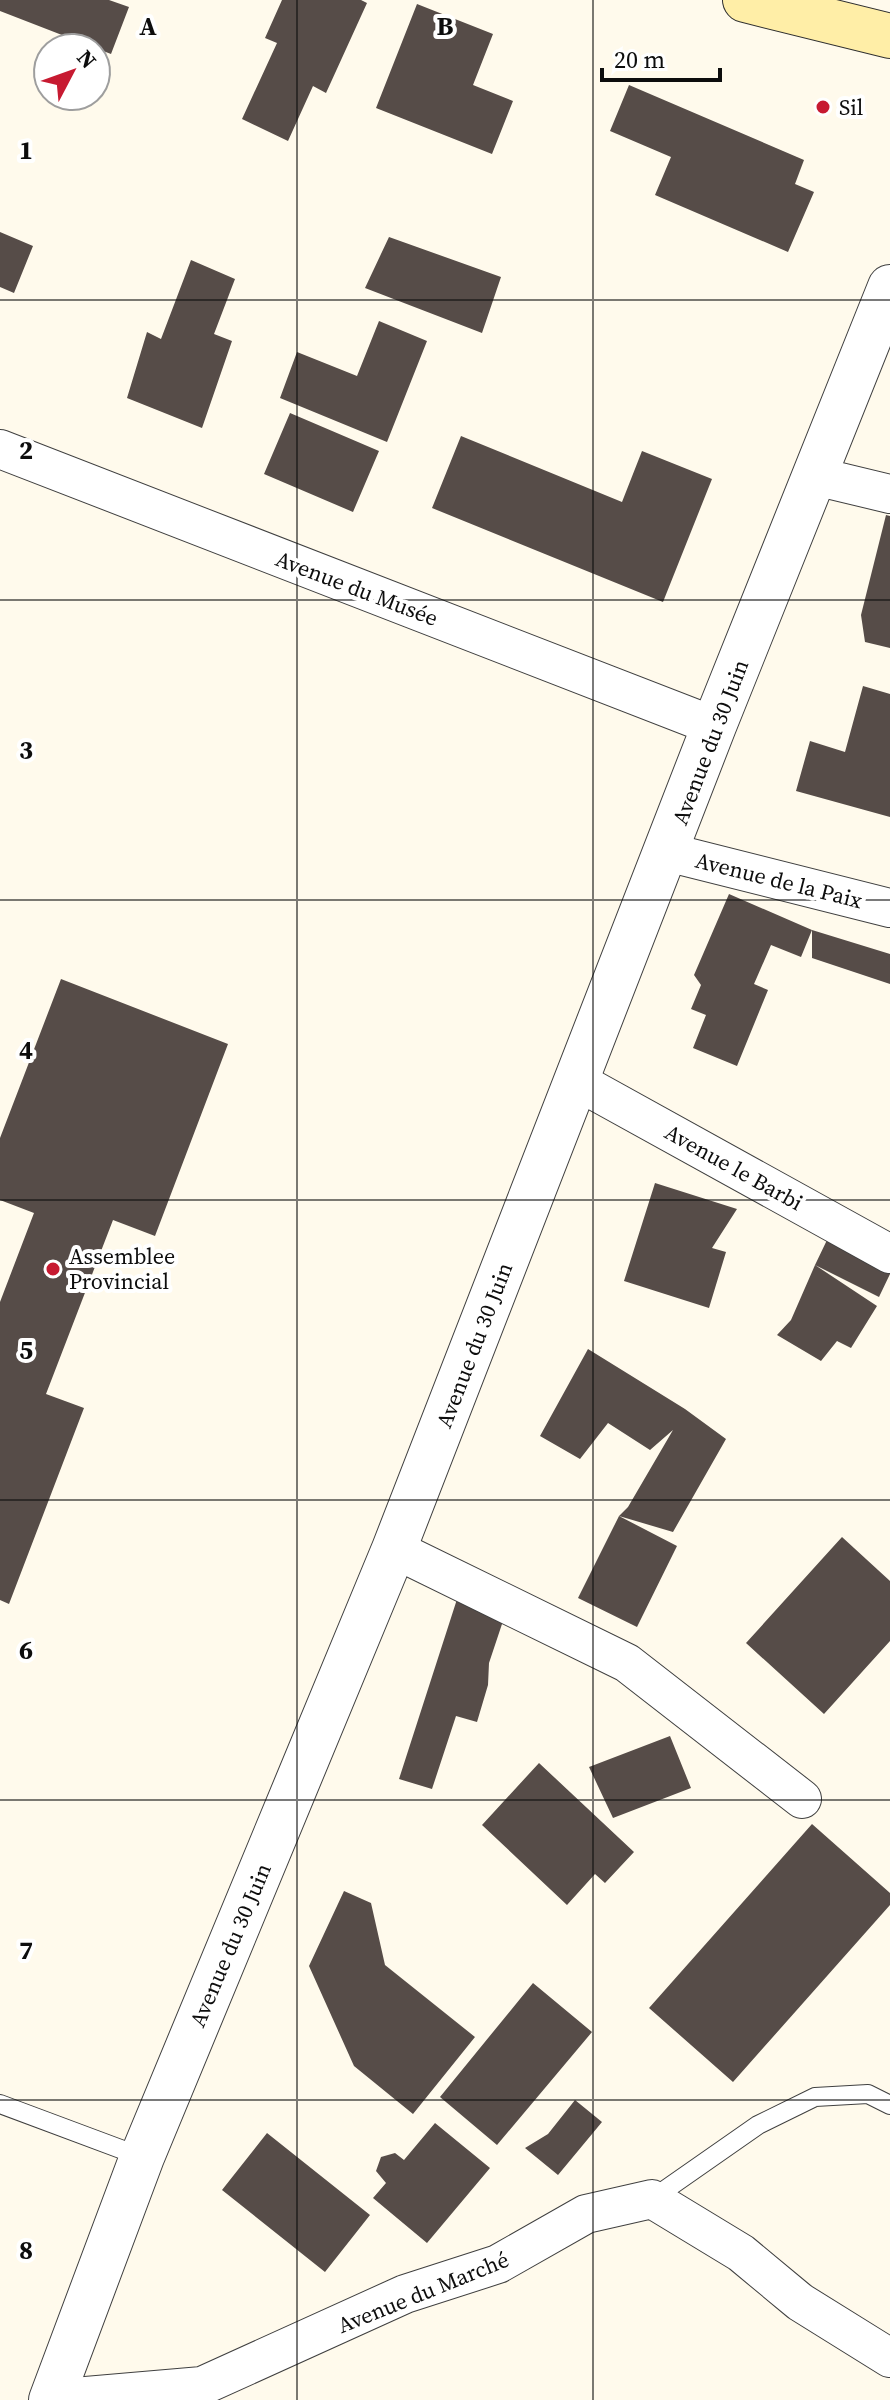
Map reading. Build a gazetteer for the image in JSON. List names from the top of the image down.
{
  "streets": {
    "street": [
      "Avenue du Musée",
      "Avenue du 30 Juin",
      "Avenue de la Paix",
      "Avenue le Barbi",
      "Avenue du Marché"
    ]
  },
  "crossings": [
    ["Avenue du Musée", "Avenue du 30 Juin"],
    ["Avenue du 30 Juin", "Avenue de la Paix"],
    ["Avenue du 30 Juin", "Avenue le Barbi"],
    ["Avenue du 30 Juin", "Avenue du Marché"]
  ],
  "places": ["Sil", "Assemblee Provincial"],
  "scale_bar": "20 m",
  "north": "top right",
  "grid": {
    "columns": ["A", "B"],
    "rows": [
      "1",
      "2",
      "3",
      "4",
      "5",
      "6",
      "7",
      "8"
    ]
  }
}
